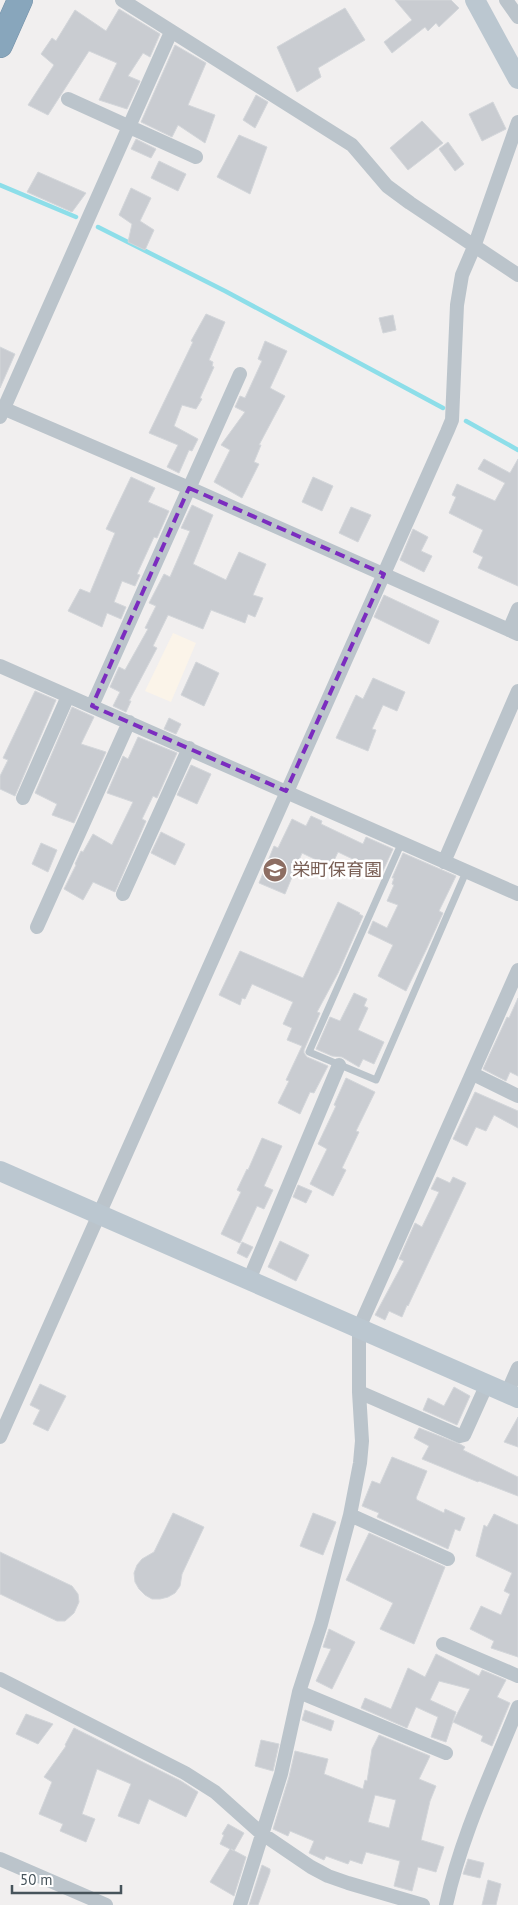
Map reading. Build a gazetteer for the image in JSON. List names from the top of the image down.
{
  "places": {
    "school or university": ["栄町保育園"]
  },
  "scale_bar": "50 m"
}
